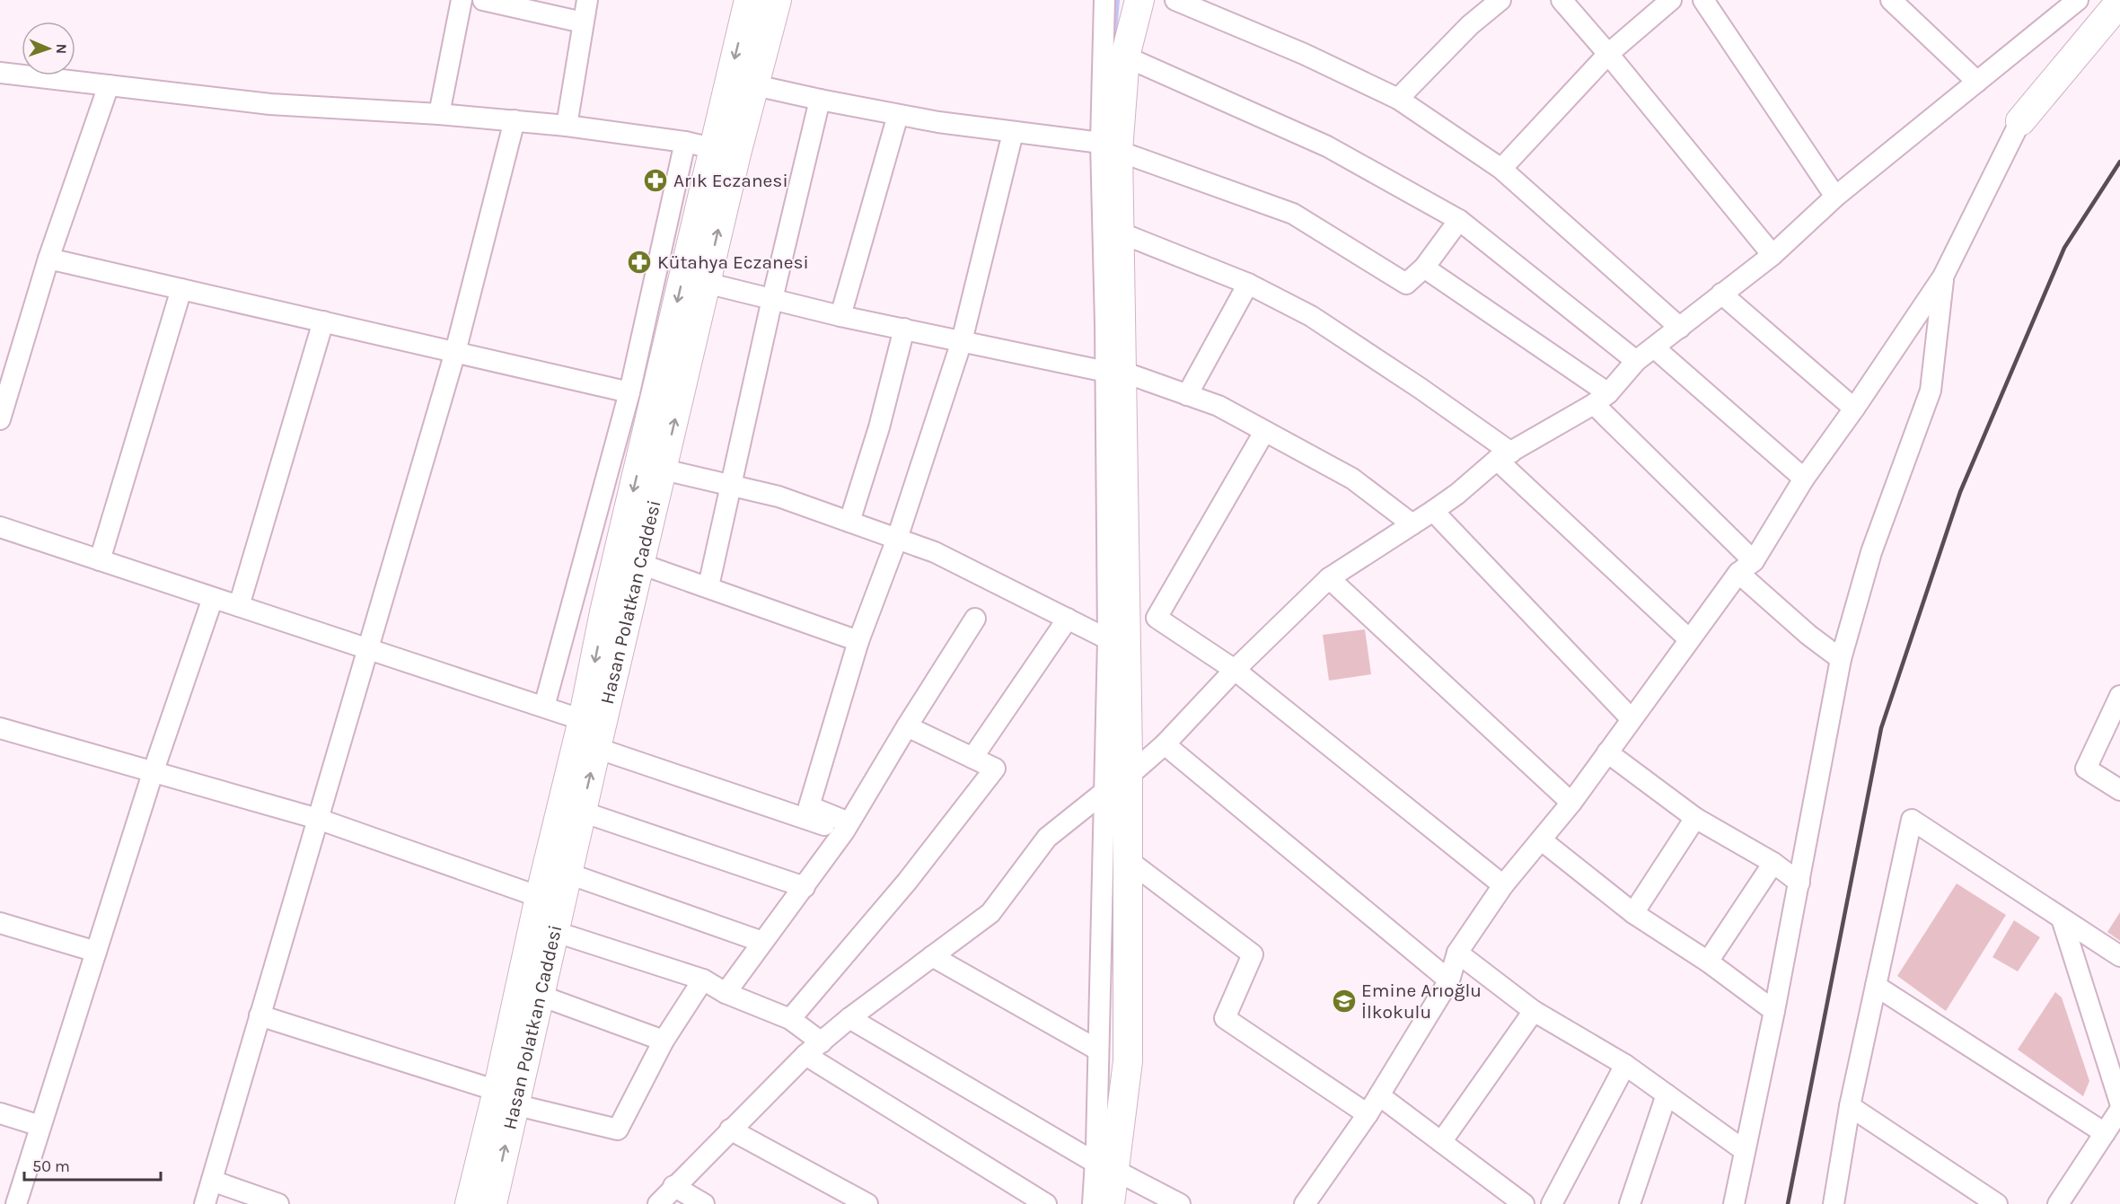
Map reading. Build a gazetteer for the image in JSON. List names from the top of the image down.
{
  "streets": {
    "main road": ["Hasan Polatkan Caddesi"]
  },
  "places": {
    "pharmacy": ["Arık Eczanesi", "Kütahya Eczanesi"],
    "school or university": ["Emine Arıoğlu İlkokulu"]
  },
  "scale_bar": "50 m",
  "north": "right"
}
